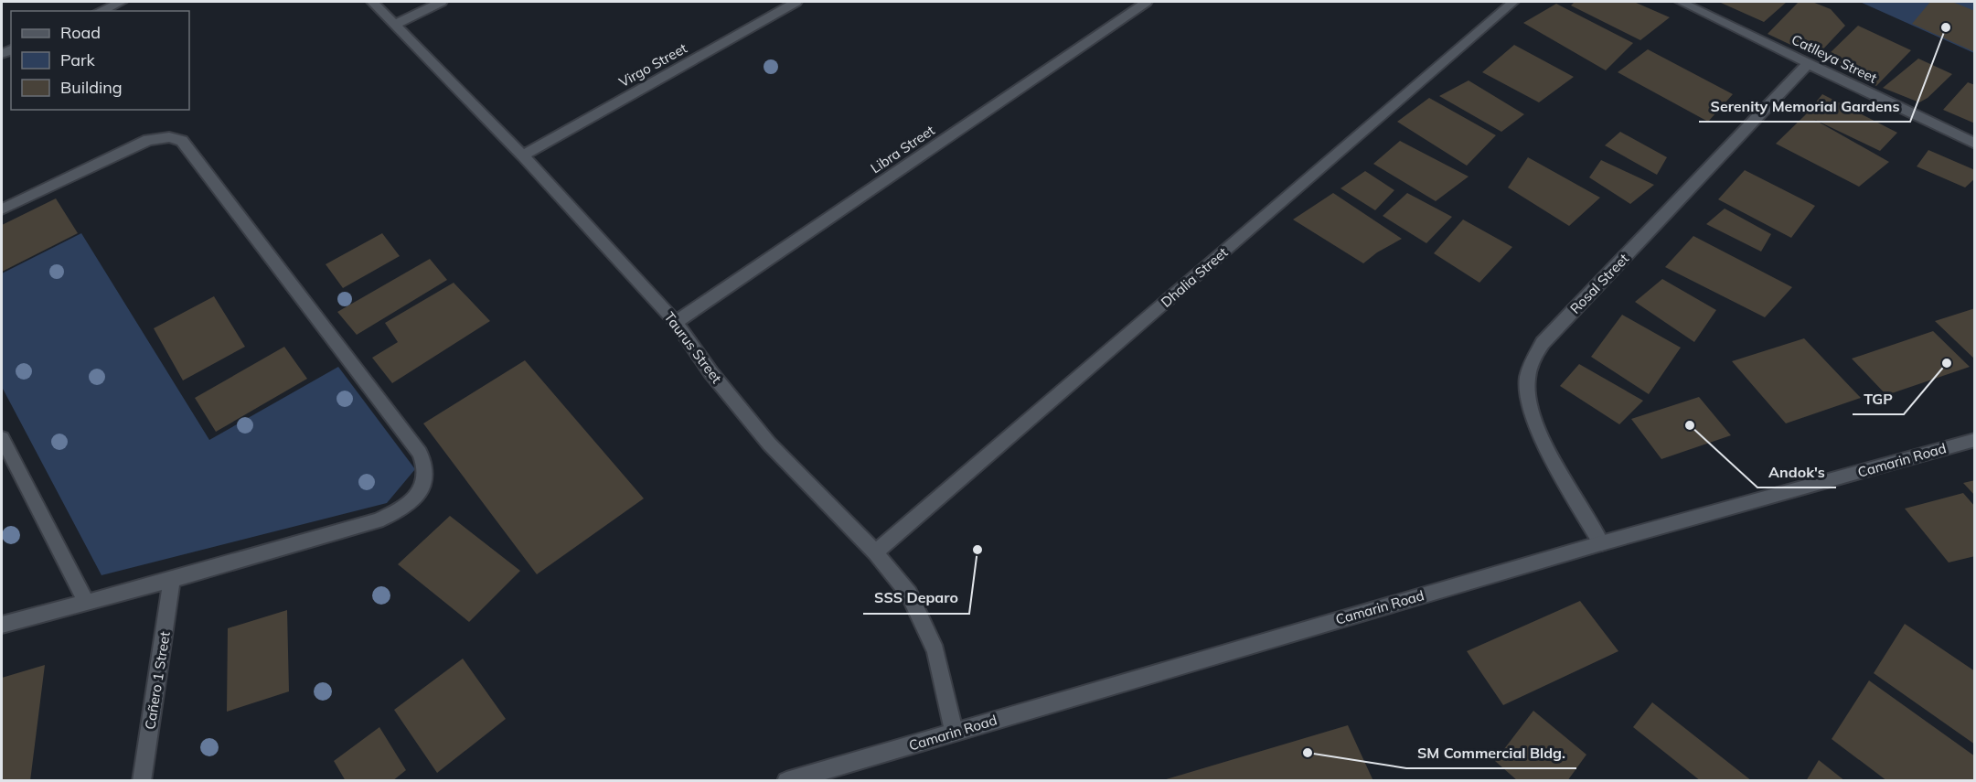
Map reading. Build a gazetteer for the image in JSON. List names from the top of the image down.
{
  "streets": {
    "street": [
      "Catlleya Street",
      "Virgo Street",
      "Libra Street",
      "Dhalia Street",
      "Rosal Street",
      "Taurus Street",
      "Camarin Road",
      "Cañero 1 Street"
    ]
  },
  "crossings": [
    ["Catlleya Street", "Rosal Street"],
    ["Virgo Street", "Taurus Street"],
    ["Libra Street", "Taurus Street"],
    ["Dhalia Street", "Taurus Street"],
    ["Rosal Street", "Camarin Road"],
    ["Taurus Street", "Camarin Road"]
  ],
  "places": [
    "Serenity Memorial Gardens",
    "TGP",
    "Andok's",
    "SSS Deparo",
    "SM Commercial Bldg."
  ],
  "legend": ["Road", "Park", "Building"]
}
